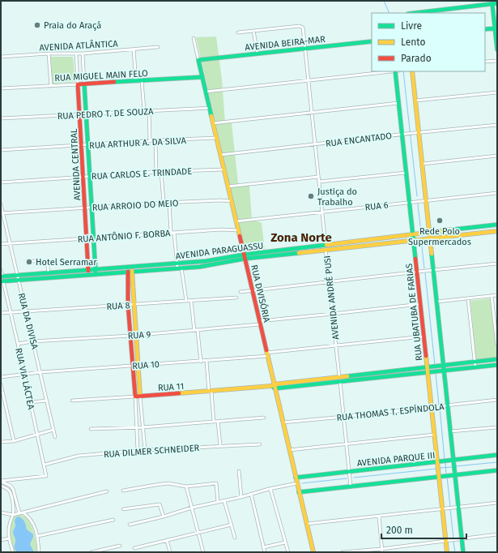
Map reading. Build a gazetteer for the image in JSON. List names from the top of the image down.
{
  "streets": {
    "street": [
      "AVENIDA BEIRA-MAR",
      "AVENIDA ATLÂNTICA",
      "RUA MIGUEL MAIN FELO",
      "RUA PEDRO T. DE SOUZA",
      "RUA ENCANTADO",
      "RUA ARTHUR A. DA SILVA",
      "AVENIDA CENTRAL",
      "RUA CARLOS E. TRINDADE",
      "RUA ARROIO DO MEIO",
      "RUA 6",
      "RUA ANTÔNIO F. BORBA",
      "AVENIDA PARAGUASSU",
      "RUA DIVISÓRIA",
      "AVENIDA ANDRÉ PUSI",
      "RUA 8",
      "RUA UBATUBA DE FARIAS",
      "RUA DA DIVISA",
      "RUA 9",
      "RUA 10",
      "RUA VIA LÁCTEA",
      "RUA 11",
      "RUA THOMAS T. ESPÍNDOLA",
      "RUA DILMER SCHNEIDER",
      "AVENIDA PARQUE III"
    ]
  },
  "crossings": [
    ["AVENIDA BEIRA-MAR", "RUA DIVISÓRIA"],
    ["AVENIDA BEIRA-MAR", "AVENIDA ANDRÉ PUSI"],
    ["AVENIDA ATLÂNTICA", "AVENIDA CENTRAL"],
    ["RUA MIGUEL MAIN FELO", "AVENIDA CENTRAL"],
    ["RUA MIGUEL MAIN FELO", "RUA DIVISÓRIA"],
    ["RUA PEDRO T. DE SOUZA", "AVENIDA CENTRAL"],
    ["RUA PEDRO T. DE SOUZA", "RUA DIVISÓRIA"],
    ["RUA ENCANTADO", "RUA DIVISÓRIA"],
    ["RUA ENCANTADO", "AVENIDA ANDRÉ PUSI"],
    ["RUA ENCANTADO", "RUA UBATUBA DE FARIAS"],
    ["RUA ARTHUR A. DA SILVA", "AVENIDA CENTRAL"],
    ["RUA ARTHUR A. DA SILVA", "RUA DIVISÓRIA"],
    ["AVENIDA CENTRAL", "RUA CARLOS E. TRINDADE"],
    ["AVENIDA CENTRAL", "RUA ARROIO DO MEIO"],
    ["AVENIDA CENTRAL", "RUA ANTÔNIO F. BORBA"],
    ["AVENIDA CENTRAL", "AVENIDA PARAGUASSU"],
    ["RUA CARLOS E. TRINDADE", "RUA DIVISÓRIA"],
    ["RUA ARROIO DO MEIO", "RUA DIVISÓRIA"],
    ["RUA ARROIO DO MEIO", "RUA DA DIVISA"],
    ["RUA 6", "RUA DIVISÓRIA"],
    ["RUA 6", "AVENIDA ANDRÉ PUSI"],
    ["RUA 6", "RUA UBATUBA DE FARIAS"],
    ["RUA ANTÔNIO F. BORBA", "RUA DIVISÓRIA"],
    ["RUA ANTÔNIO F. BORBA", "RUA DA DIVISA"],
    ["AVENIDA PARAGUASSU", "RUA DIVISÓRIA"],
    ["AVENIDA PARAGUASSU", "AVENIDA ANDRÉ PUSI"],
    ["AVENIDA PARAGUASSU", "RUA UBATUBA DE FARIAS"],
    ["AVENIDA PARAGUASSU", "RUA DA DIVISA"],
    ["AVENIDA PARAGUASSU", "RUA VIA LÁCTEA"],
    ["RUA DIVISÓRIA", "RUA 9"],
    ["RUA DIVISÓRIA", "RUA 10"],
    ["RUA DIVISÓRIA", "RUA 11"],
    ["RUA DIVISÓRIA", "RUA THOMAS T. ESPÍNDOLA"],
    ["RUA DIVISÓRIA", "AVENIDA PARQUE III"],
    ["AVENIDA ANDRÉ PUSI", "RUA 9"],
    ["AVENIDA ANDRÉ PUSI", "RUA 10"],
    ["AVENIDA ANDRÉ PUSI", "RUA THOMAS T. ESPÍNDOLA"],
    ["AVENIDA ANDRÉ PUSI", "AVENIDA PARQUE III"],
    ["RUA 8", "RUA DA DIVISA"],
    ["RUA 8", "RUA VIA LÁCTEA"],
    ["RUA UBATUBA DE FARIAS", "RUA 9"],
    ["RUA UBATUBA DE FARIAS", "RUA 10"],
    ["RUA UBATUBA DE FARIAS", "RUA THOMAS T. ESPÍNDOLA"],
    ["RUA UBATUBA DE FARIAS", "AVENIDA PARQUE III"],
    ["RUA DA DIVISA", "RUA 9"],
    ["RUA DA DIVISA", "RUA 10"],
    ["RUA 9", "RUA VIA LÁCTEA"],
    ["RUA 10", "RUA VIA LÁCTEA"],
    ["RUA VIA LÁCTEA", "RUA DILMER SCHNEIDER"]
  ],
  "districts": ["Zona Norte"],
  "places": [
    "Praia do Araçá",
    "Justiça do Trabalho",
    "Rede Polo Supermercados",
    "Hotel Serramar"
  ],
  "legend": ["Livre", "Lento", "Parado"],
  "scale_bar": "200 m"
}
